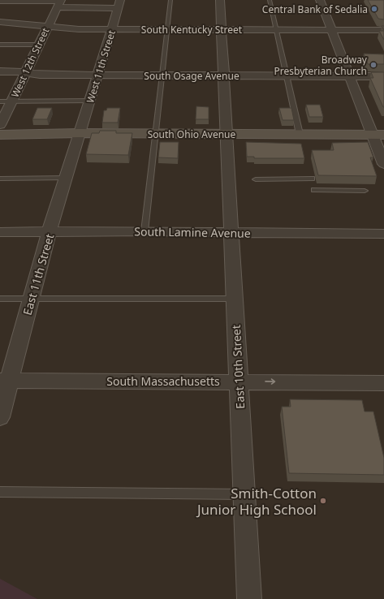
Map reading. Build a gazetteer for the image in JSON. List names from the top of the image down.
{
  "streets": {
    "main road": ["South Ohio Avenue"],
    "street": [
      "South Kentucky Street",
      "West 12th Street",
      "West 11th Street",
      "South Osage Avenue",
      "South Lamine Avenue",
      "East 11th Street",
      "East 10th Street",
      "South Massachusetts"
    ]
  },
  "crossings": [
    ["South Kentucky Street", "West 12th Street"],
    ["South Kentucky Street", "West 11th Street"],
    ["South Kentucky Street", "East 10th Street"],
    ["West 12th Street", "South Osage Avenue"],
    ["West 11th Street", "South Osage Avenue"],
    ["West 11th Street", "South Ohio Avenue"],
    ["West 11th Street", "East 11th Street"],
    ["South Osage Avenue", "East 10th Street"],
    ["South Ohio Avenue", "East 11th Street"],
    ["South Ohio Avenue", "East 10th Street"],
    ["South Lamine Avenue", "East 11th Street"],
    ["South Lamine Avenue", "East 10th Street"],
    ["East 11th Street", "South Massachusetts"],
    ["East 10th Street", "South Massachusetts"]
  ],
  "one_way": ["South Massachusetts"],
  "places": ["Central Bank of Sedalia", "Broadway Presbyterian Church", "Smith-Cotton Junior High School"]
}
